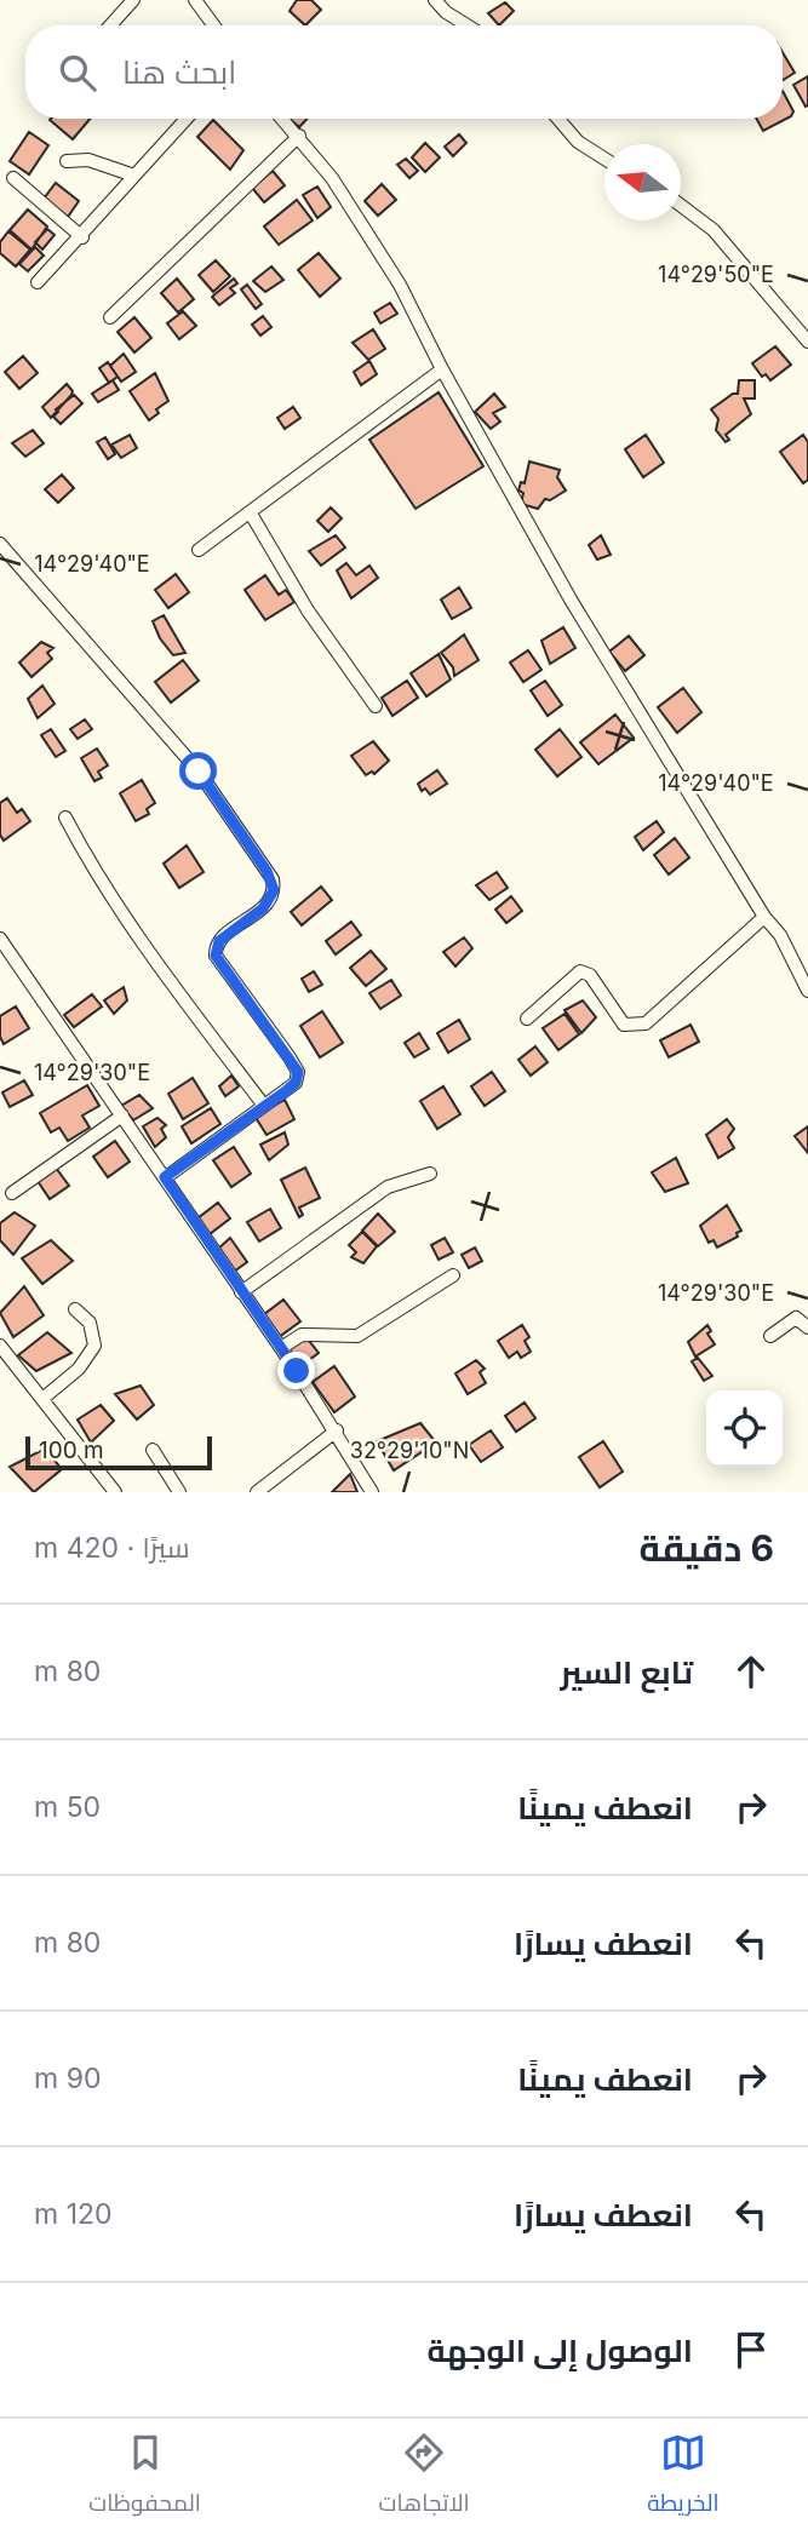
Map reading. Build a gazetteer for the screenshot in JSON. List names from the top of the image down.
{
  "scale_bar": "100 m",
  "north": "left",
  "page": {
    "search": "ابحث هنا",
    "scale": "100 m",
    "heading": ["6 دقيقة", "سيرًا · 420 m"],
    "list": [
      ["تابع السير", "80 m"],
      ["انعطف يمينًا", "50 m"],
      ["انعطف يسارًا", "80 m"],
      ["انعطف يمينًا", "90 m"],
      ["انعطف يسارًا", "120 m"],
      "الوصول إلى الوجهة"
    ],
    "nav": ["الخريطة", "الاتجاهات", "المحفوظات"]
  },
  "coordinates": [
    "14°29'50\"E",
    "14°29'40\"E",
    "14°29'30\"E",
    "32°29'10\"N"
  ]
}
